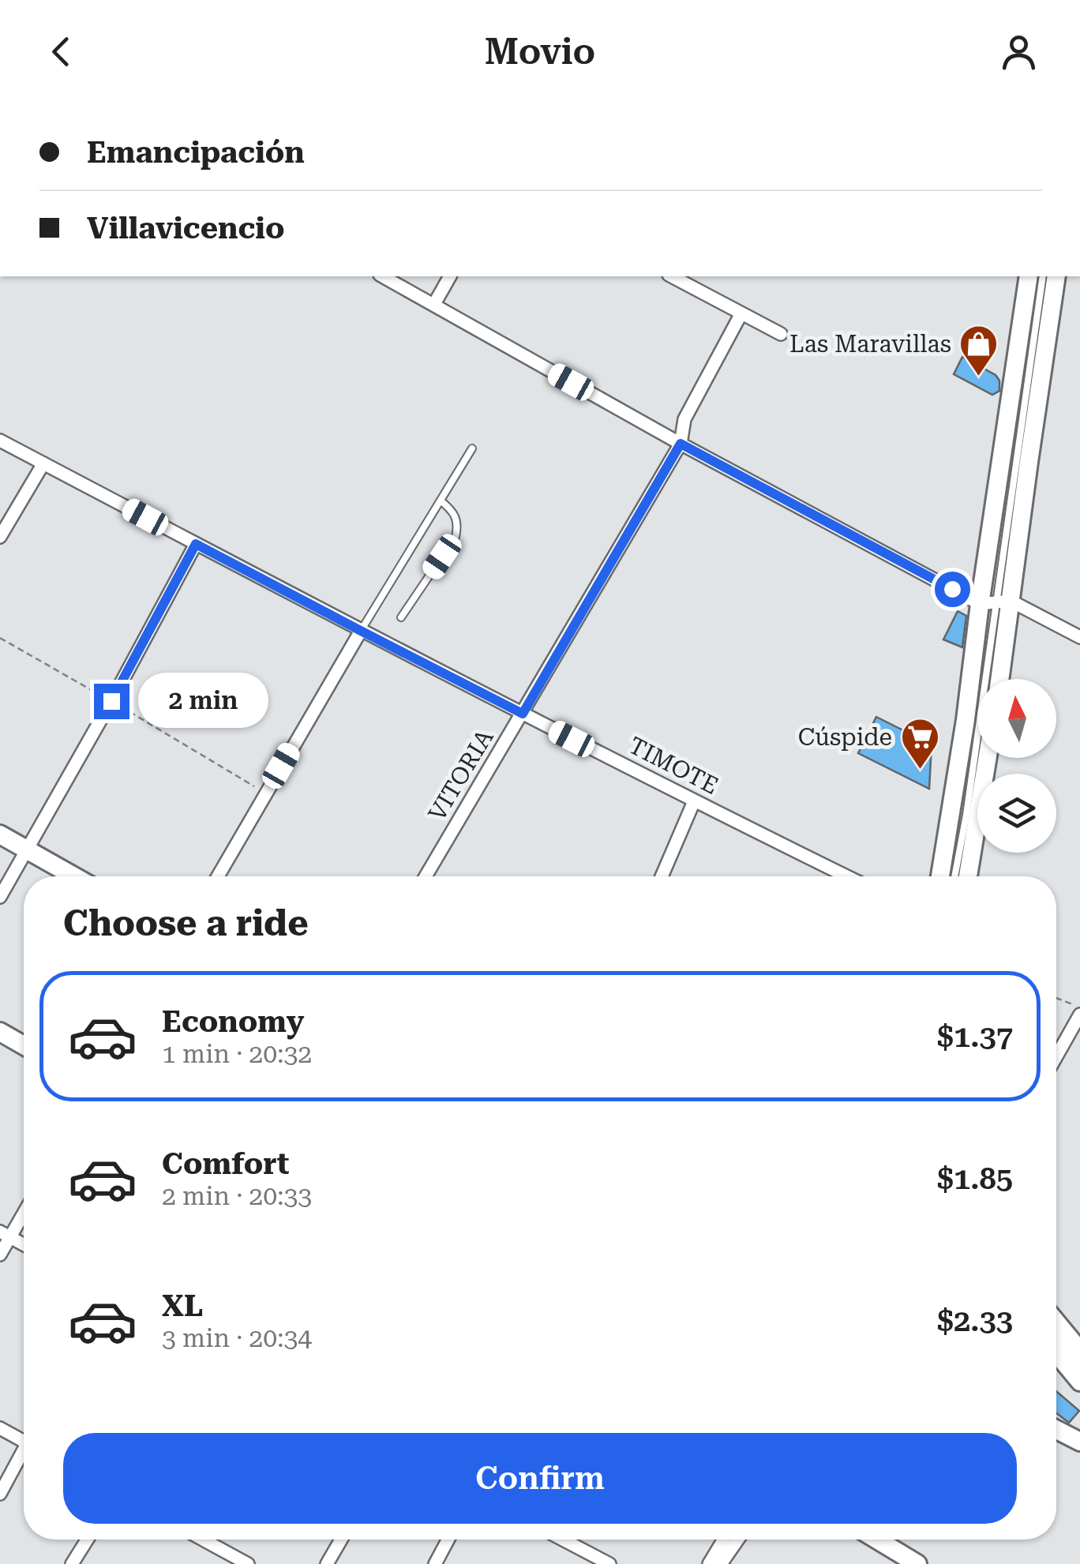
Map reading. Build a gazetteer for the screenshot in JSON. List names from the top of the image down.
{
  "streets": {
    "street": ["TIMOTE", "VITORIA"]
  },
  "crossings": [
    ["TIMOTE", "VITORIA"]
  ],
  "places": {
    "shop": ["Las Maravillas"],
    "supermarket": ["Cúspide"]
  },
  "north": "top",
  "page": {
    "header": "Movio",
    "banner": ["Emancipación", "Villavicencio"],
    "bubble": "2 min",
    "heading": "Choose a ride",
    "list": [
      {
        "name": "Economy",
        "note": "1 min · 20:32",
        "value": "$1.37"
      },
      {
        "name": "Comfort",
        "note": "2 min · 20:33",
        "value": "$1.85"
      },
      {
        "name": "XL",
        "note": "3 min · 20:34",
        "value": "$2.33"
      }
    ],
    "buttons": "Confirm"
  }
}
